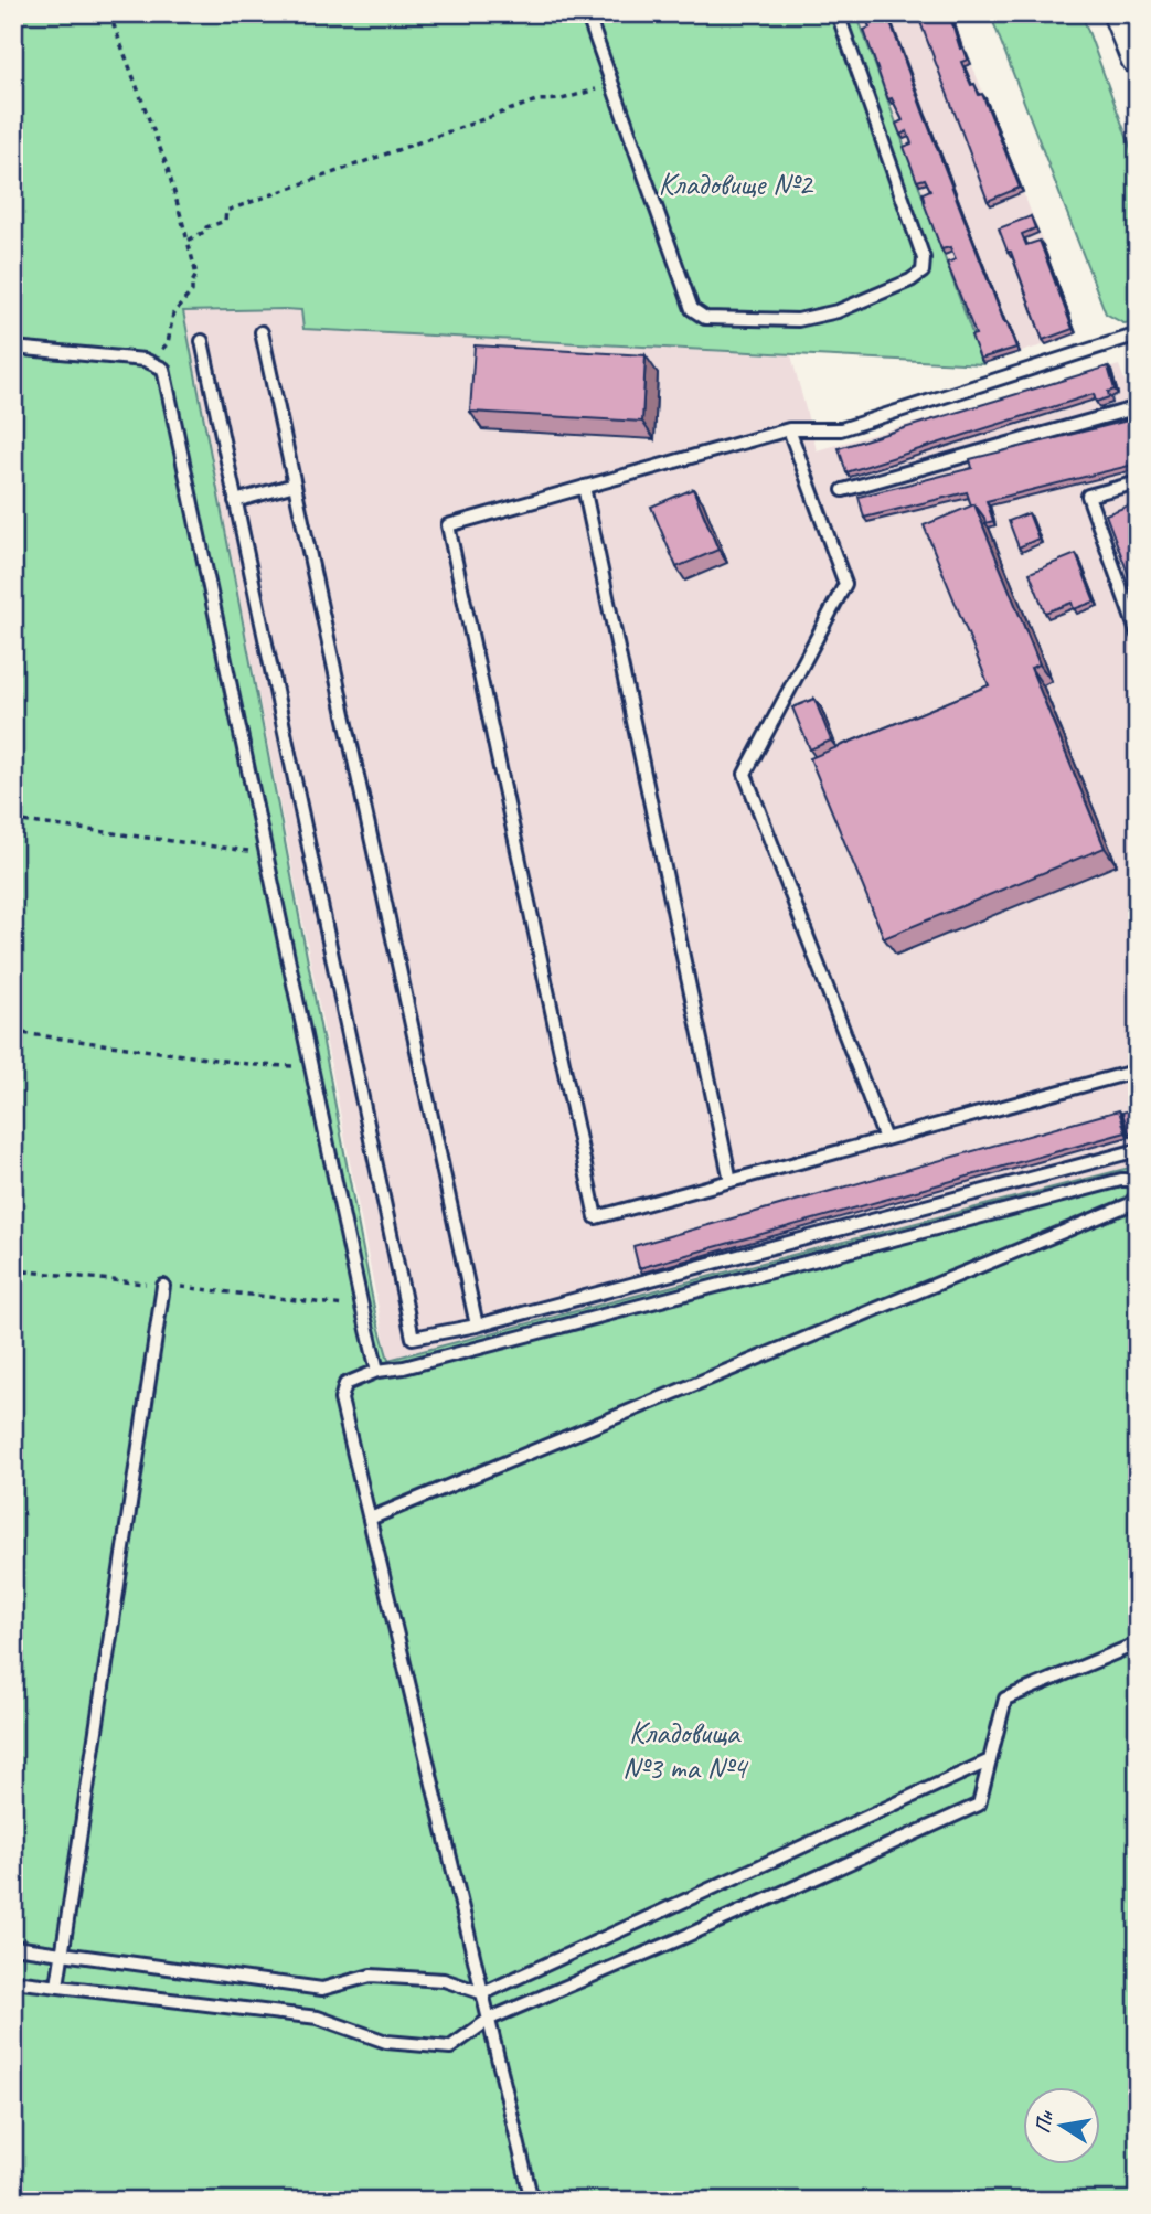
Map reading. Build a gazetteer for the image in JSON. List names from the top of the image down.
{
  "parks": ["Кладовище №2", "Кладовища №3 та №4"],
  "north": "left"
}
